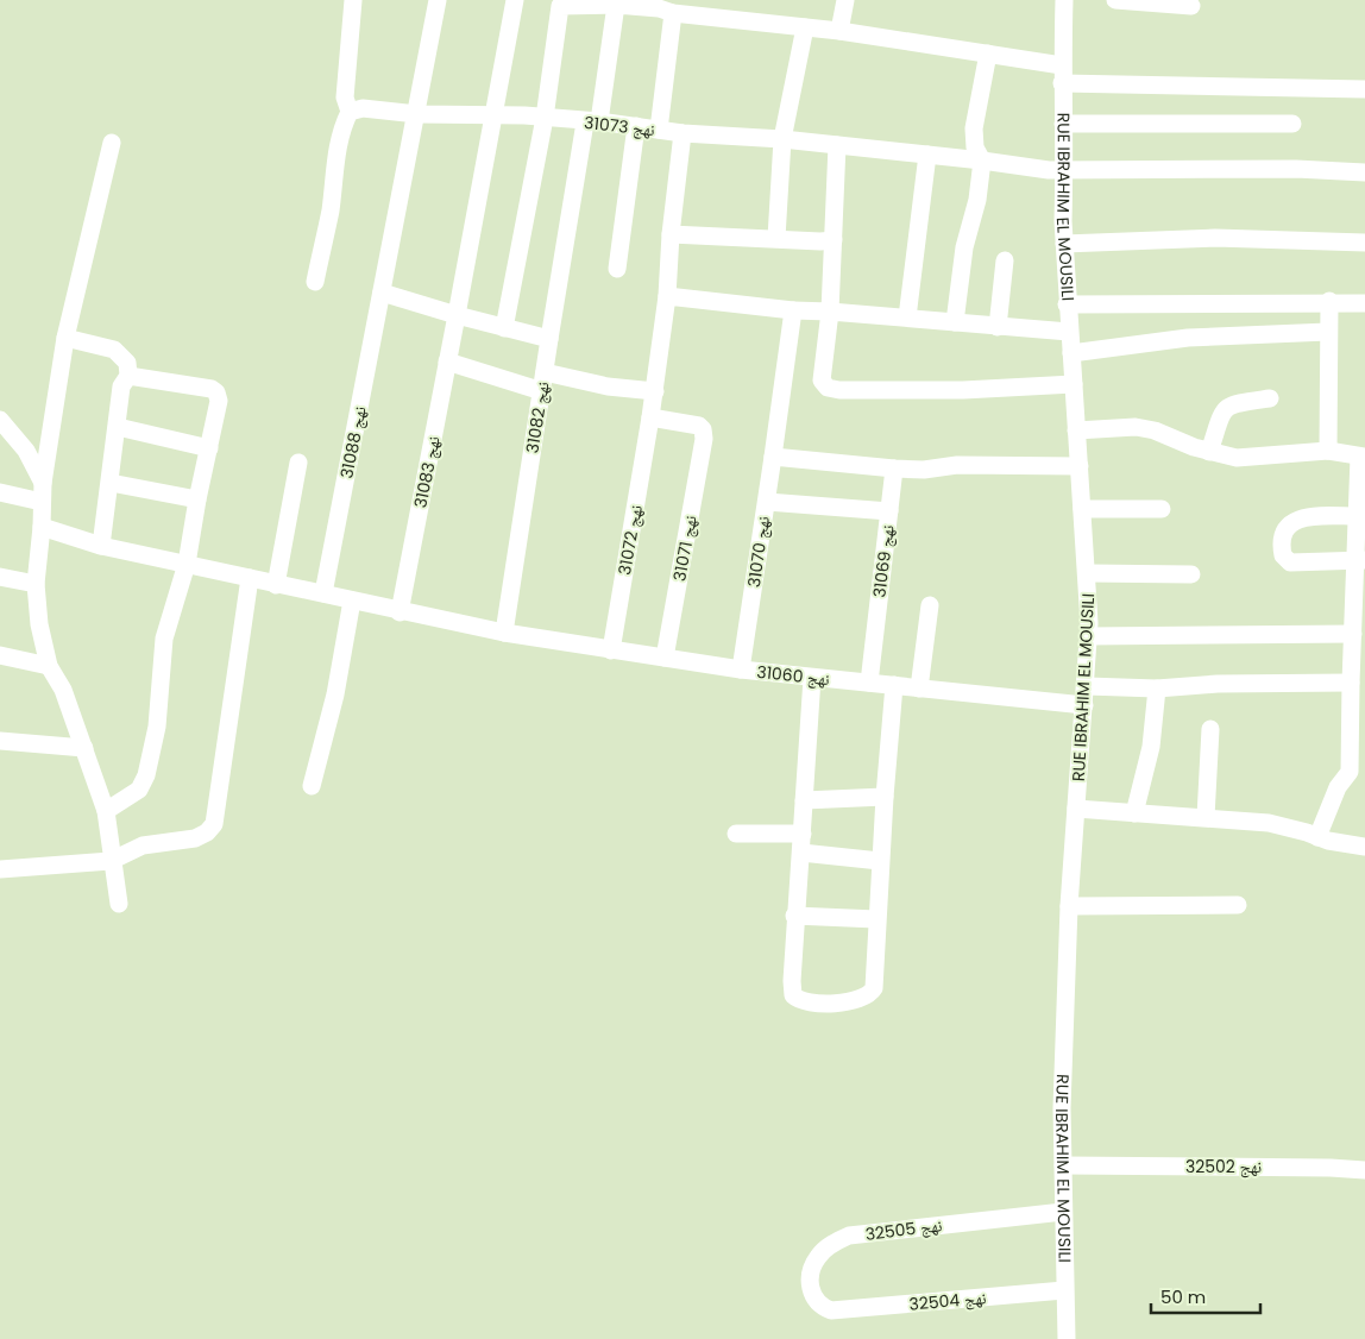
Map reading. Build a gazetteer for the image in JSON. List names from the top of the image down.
{
  "streets": {
    "street": [
      "نهج 31073",
      "RUE IBRAHIM EL MOUSILI",
      "نهج 31082",
      "نهج 31088",
      "نهج 31083",
      "نهج 31072",
      "نهج 31071",
      "نهج 31070",
      "نهج 31069",
      "نهج 31060",
      "نهج 32502",
      "نهج 32505",
      "نهج 32504"
    ]
  },
  "crossings": [
    ["نهج 31073", "RUE IBRAHIM EL MOUSILI"],
    ["نهج 31073", "نهج 31082"],
    ["نهج 31073", "نهج 31088"],
    ["نهج 31073", "نهج 31083"],
    ["نهج 31073", "نهج 31072"],
    ["RUE IBRAHIM EL MOUSILI", "نهج 31060"],
    ["RUE IBRAHIM EL MOUSILI", "نهج 32502"],
    ["RUE IBRAHIM EL MOUSILI", "نهج 32505"],
    ["RUE IBRAHIM EL MOUSILI", "نهج 32504"],
    ["نهج 31082", "نهج 31060"],
    ["نهج 31083", "نهج 31060"],
    ["نهج 31072", "نهج 31071"],
    ["نهج 31072", "نهج 31060"],
    ["نهج 31071", "نهج 31060"],
    ["نهج 31070", "نهج 31060"],
    ["نهج 31069", "نهج 31060"],
    ["نهج 32505", "نهج 32504"]
  ],
  "scale_bar": "50 m"
}
